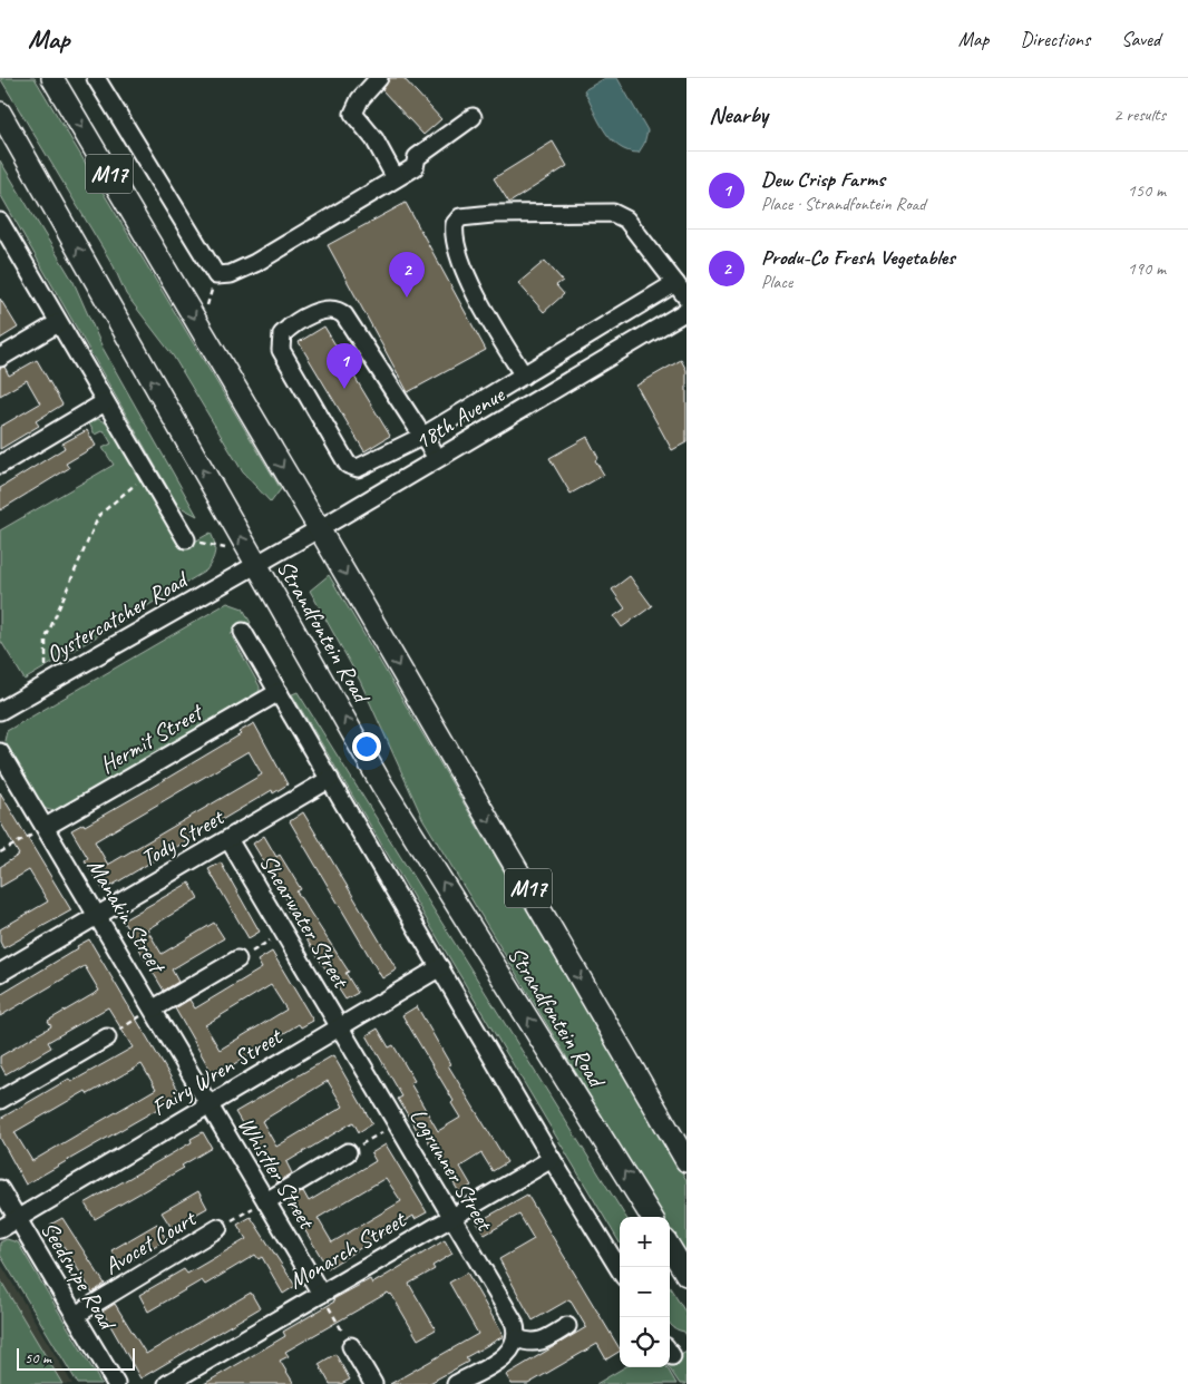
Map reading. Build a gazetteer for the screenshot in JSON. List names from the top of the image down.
{
  "streets": {
    "main road": ["M17", "Strandfontein Road"],
    "street": [
      "18th Avenue",
      "Oystercatcher Road",
      "Hermit Street",
      "Tody Street",
      "Manakin Street",
      "Shearwater Street",
      "Fairy Wren Street",
      "Logrunner Street",
      "Whistler Street",
      "Avocet Court",
      "Monarch Street",
      "Seedsnipe Road"
    ]
  },
  "crossings": [
    ["18th Avenue", "Oystercatcher Road"],
    ["18th Avenue", "Strandfontein Road"],
    ["Oystercatcher Road", "Strandfontein Road"],
    ["Hermit Street", "Manakin Street"],
    ["Tody Street", "Manakin Street"],
    ["Tody Street", "Shearwater Street"],
    ["Manakin Street", "Fairy Wren Street"],
    ["Manakin Street", "Whistler Street"],
    ["Shearwater Street", "Fairy Wren Street"],
    ["Shearwater Street", "Logrunner Street"],
    ["Fairy Wren Street", "Logrunner Street"],
    ["Fairy Wren Street", "Whistler Street"],
    ["Fairy Wren Street", "Seedsnipe Road"],
    ["Logrunner Street", "Monarch Street"],
    ["Whistler Street", "Monarch Street"],
    ["Avocet Court", "Seedsnipe Road"]
  ],
  "scale_bar": "50 m",
  "page": {
    "header": "Map",
    "nav": ["Map", "Directions", "Saved"],
    "heading": ["Nearby", "2 results"],
    "list": [
      {
        "mark": "1",
        "name": "Dew Crisp Farms",
        "note": "Place · Strandfontein Road",
        "value": "150 m"
      },
      {
        "mark": "2",
        "name": "Produ-Co Fresh Vegetables",
        "note": "Place",
        "value": "190 m"
      }
    ],
    "pins": ["2", "1"],
    "map_buttons": ["+", "−"],
    "scale": "50 m"
  }
}
